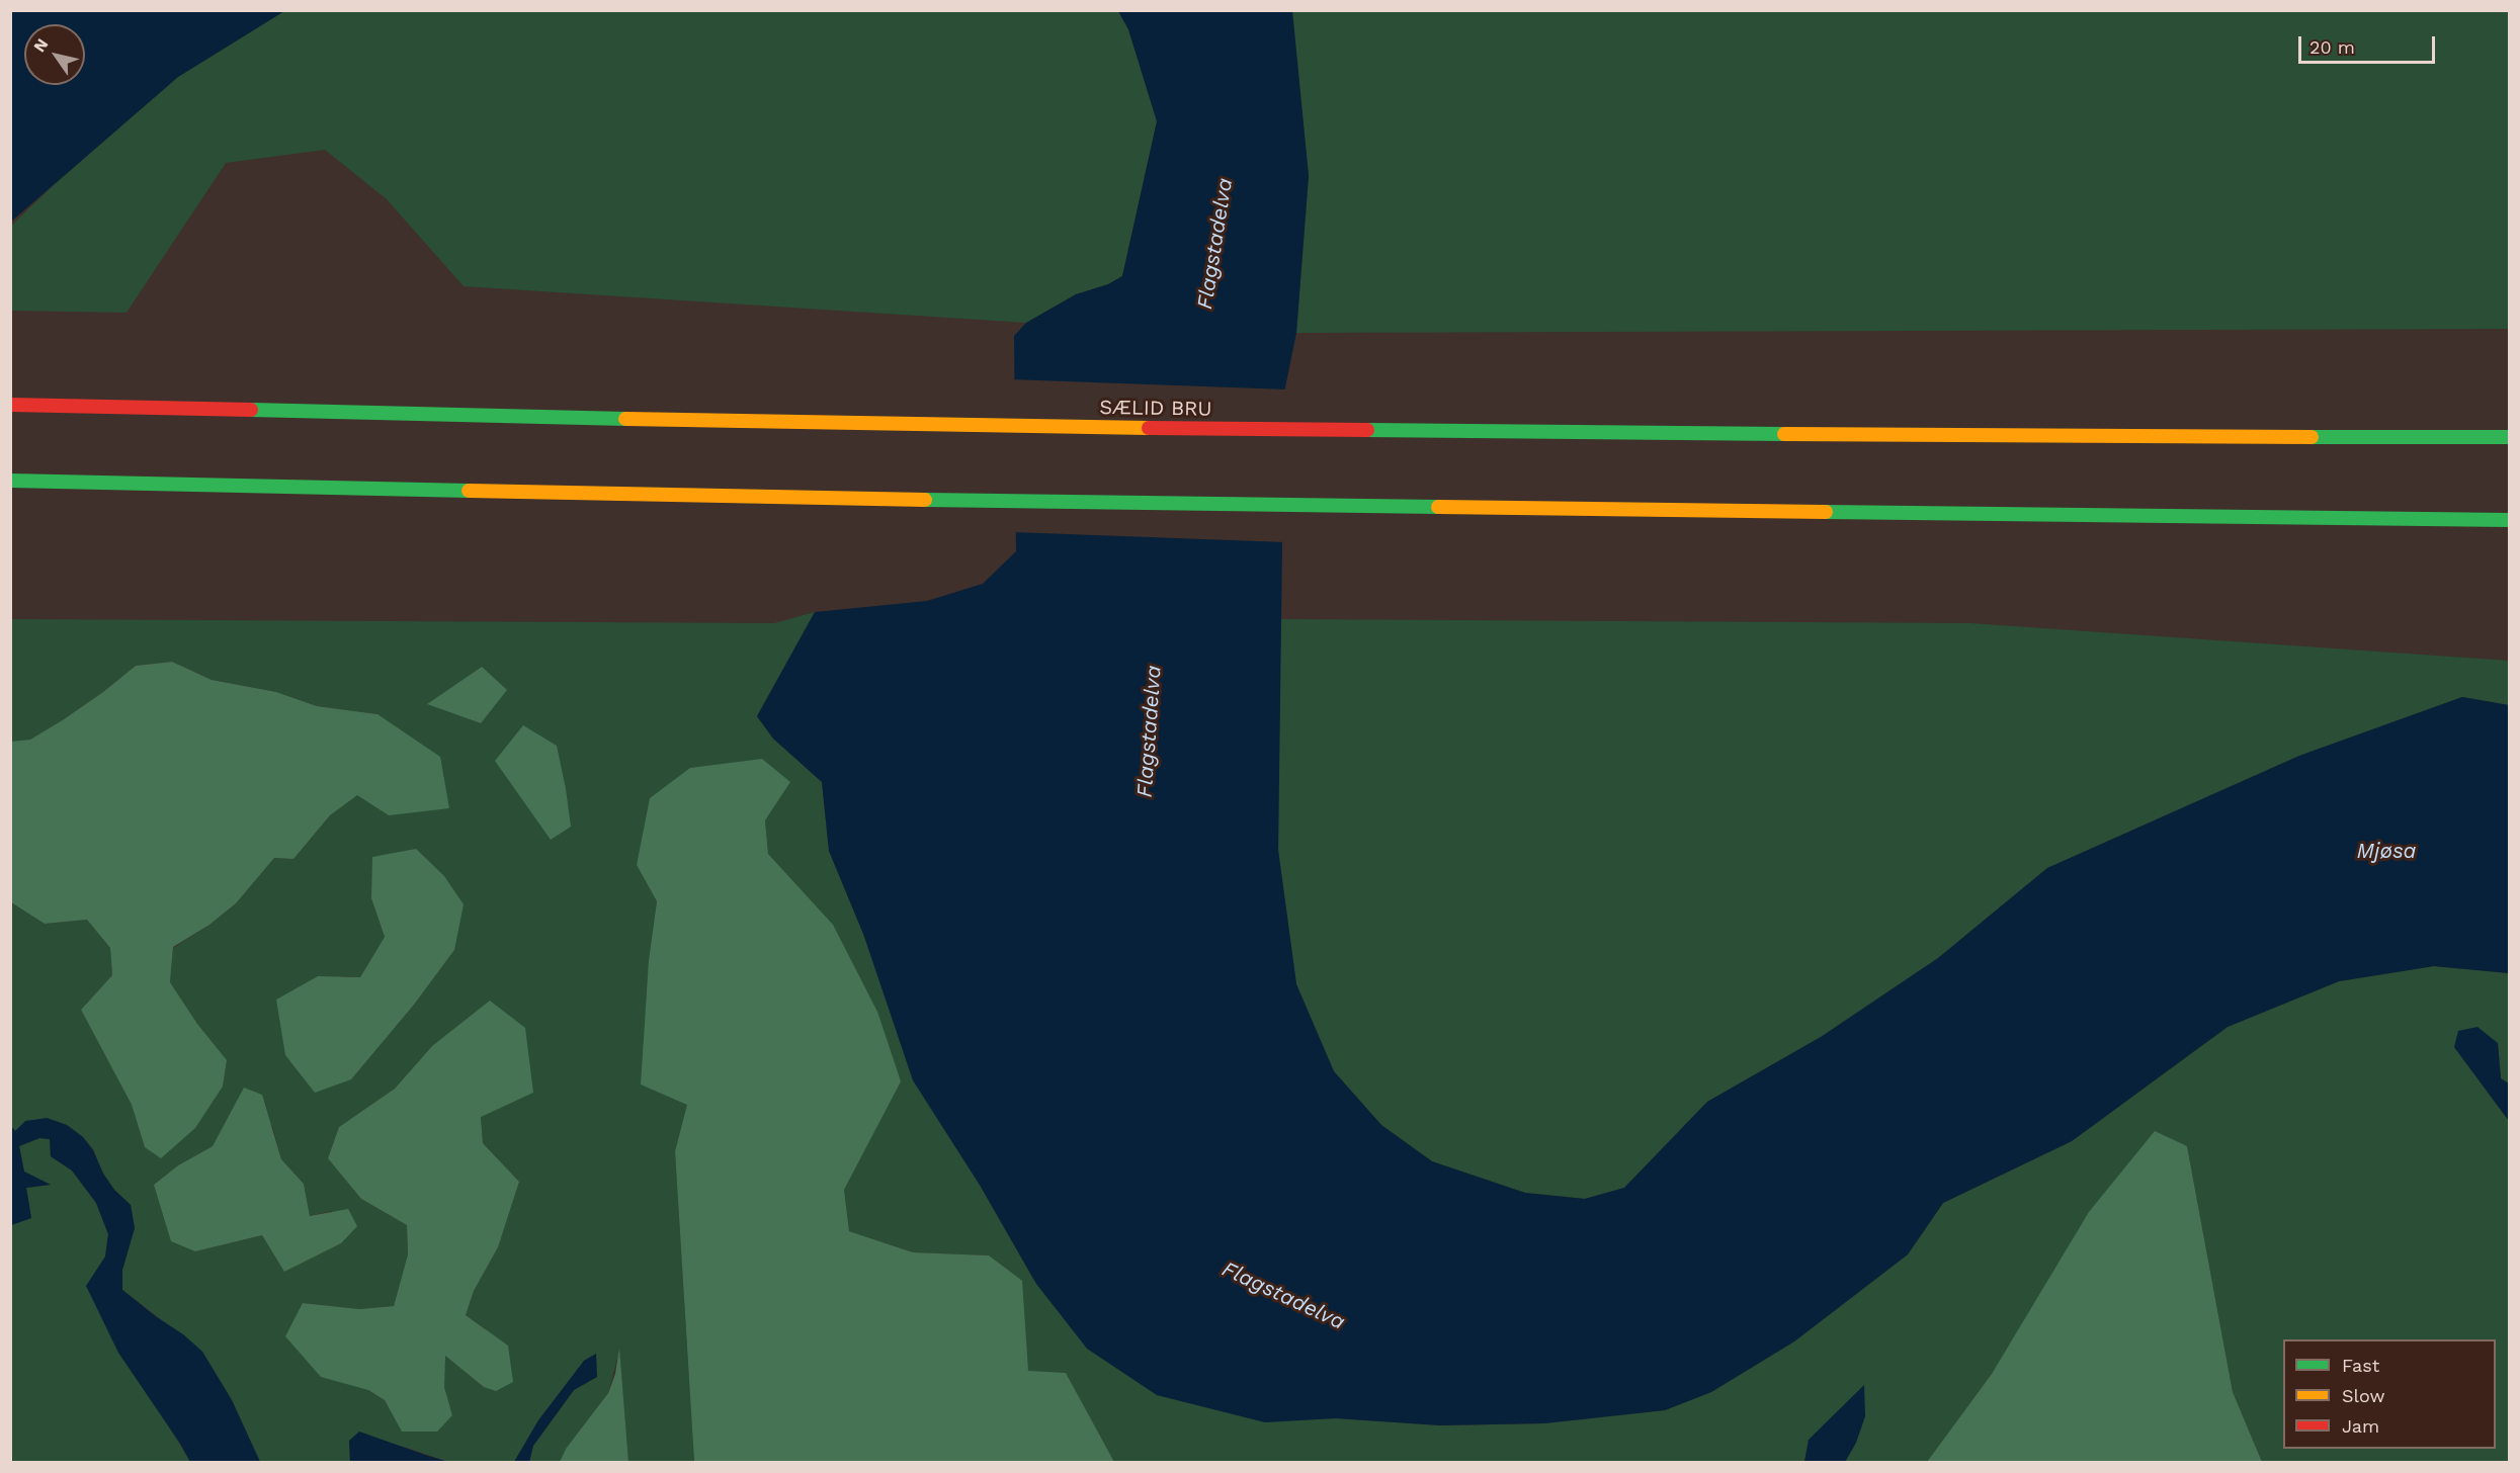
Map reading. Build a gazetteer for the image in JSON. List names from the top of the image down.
{
  "streets": {
    "highway": ["SÆLID BRU"]
  },
  "water": ["Flagstadelva", "Mjøsa"],
  "legend": ["Fast", "Slow", "Jam"],
  "scale_bar": "20 m",
  "north": "top left"
}
